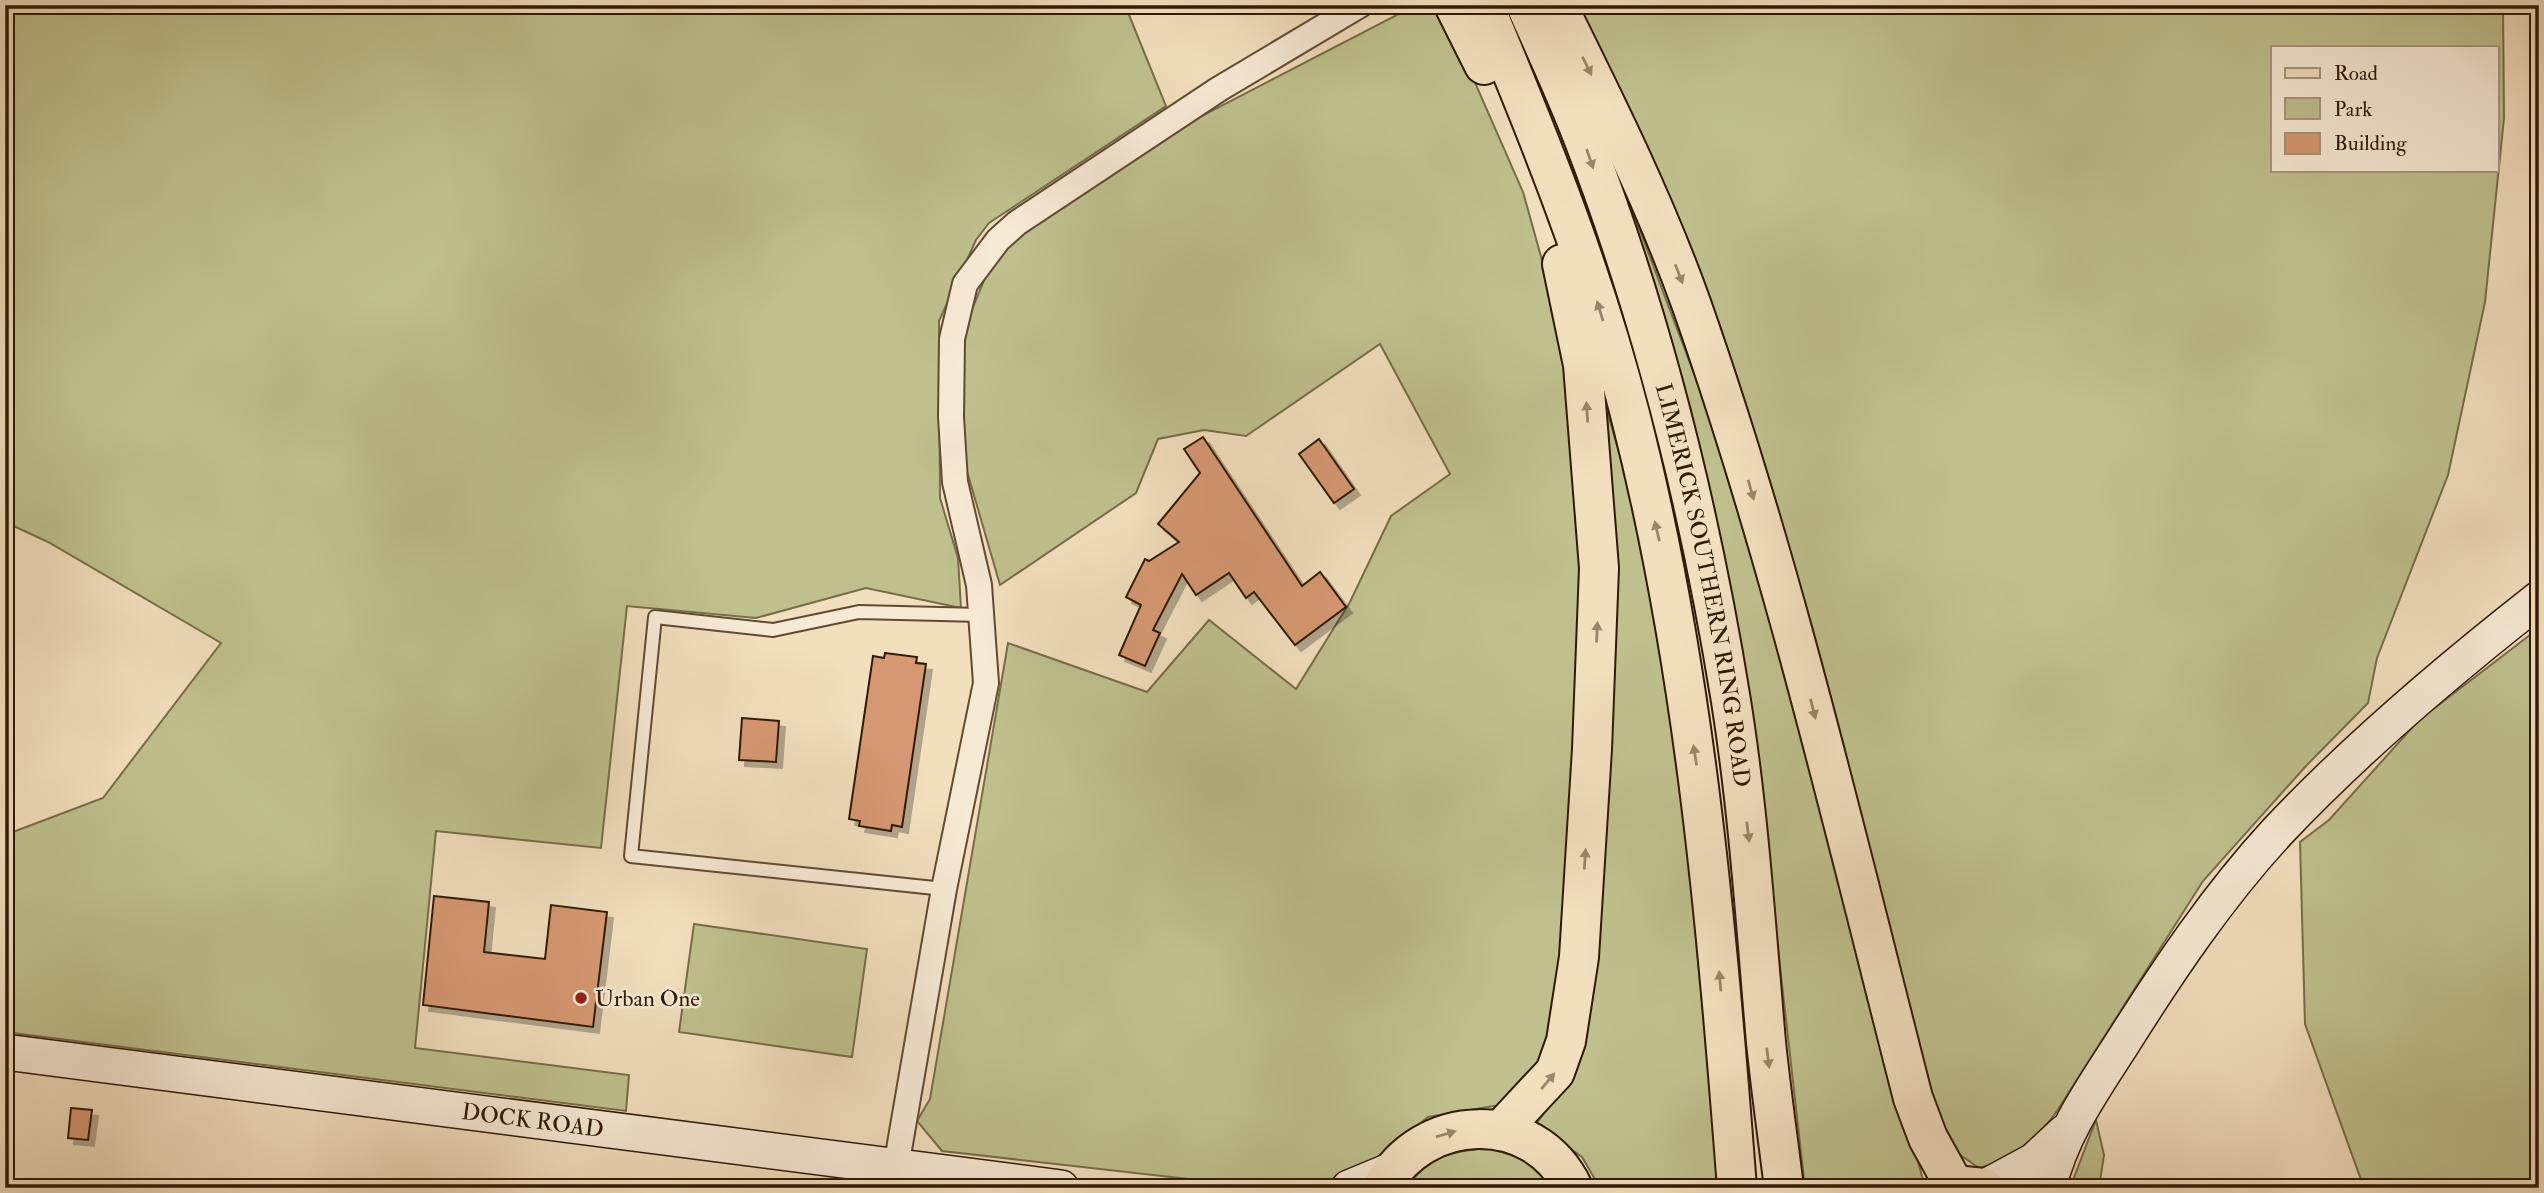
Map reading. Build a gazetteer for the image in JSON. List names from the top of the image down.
{
  "streets": {
    "main road": ["LIMERICK SOUTHERN RING ROAD", "DOCK ROAD"]
  },
  "places": ["Urban One"],
  "legend": ["Road", "Park", "Building"]
}
